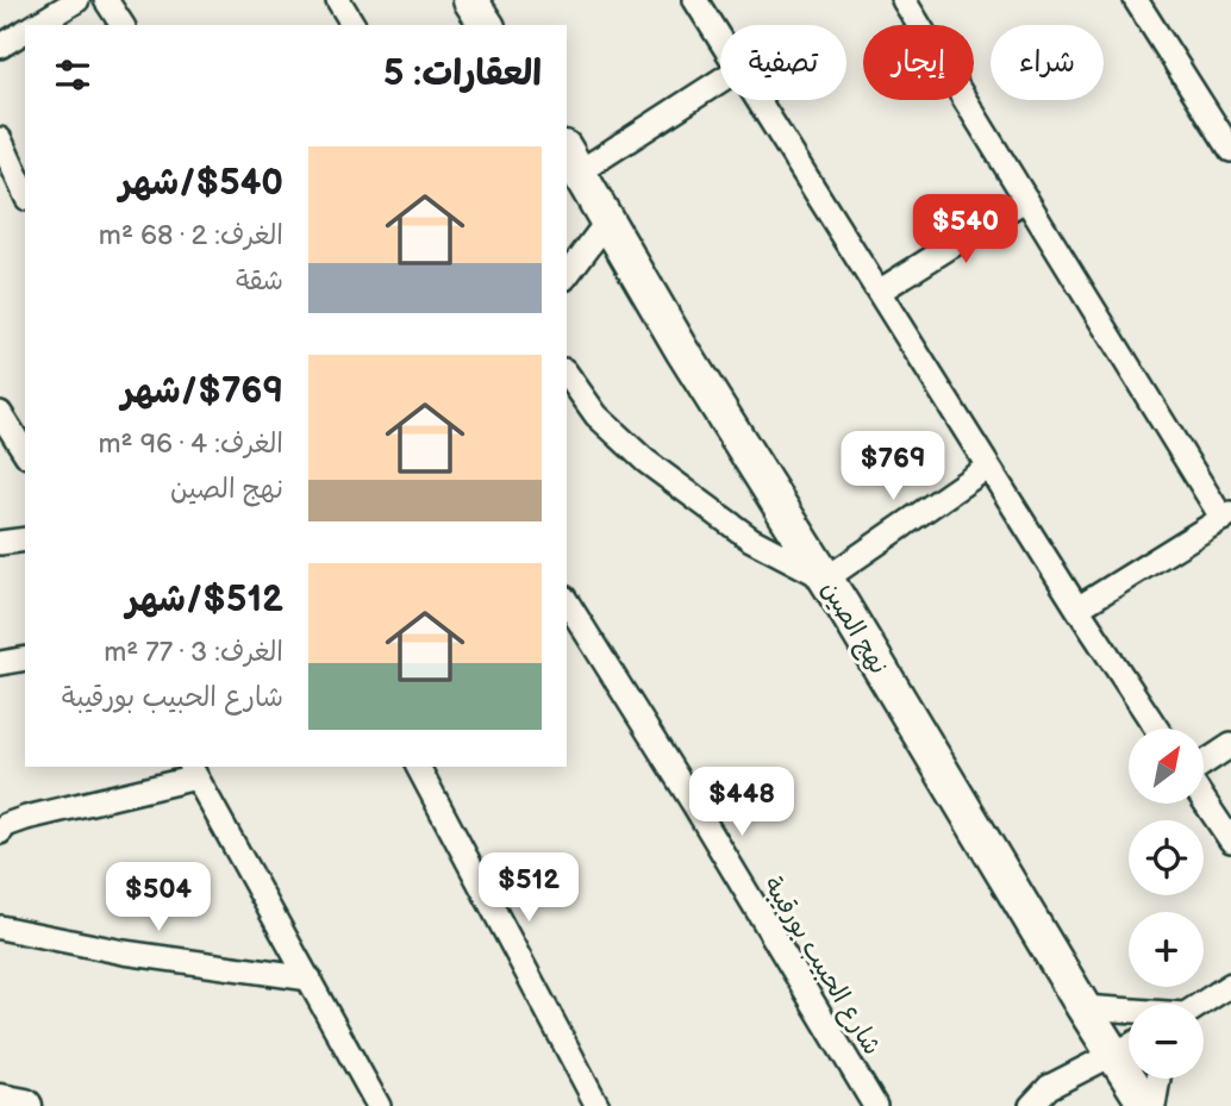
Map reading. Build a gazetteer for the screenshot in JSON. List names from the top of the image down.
{
  "streets": {
    "street": ["نهج الصين", "شارع الحبيب بورقيبة"]
  },
  "north": "top right",
  "page": {
    "chip": ["شراء", "إيجار", "تصفية"],
    "heading": "العقارات: 5",
    "list": [
      {
        "name": "$540/شهر",
        "note": "الغرف: 2 · 68 m² · شقة"
      },
      {
        "name": "$769/شهر",
        "note": "الغرف: 4 · 96 m² · نهج الصين"
      },
      {
        "name": "$512/شهر",
        "note": "الغرف: 3 · 77 m² · شارع الحبيب بورقيبة"
      }
    ],
    "price": [
      "$540",
      "$769",
      "$448",
      "$512",
      "$504"
    ],
    "map_buttons": ["+", "−"]
  }
}
